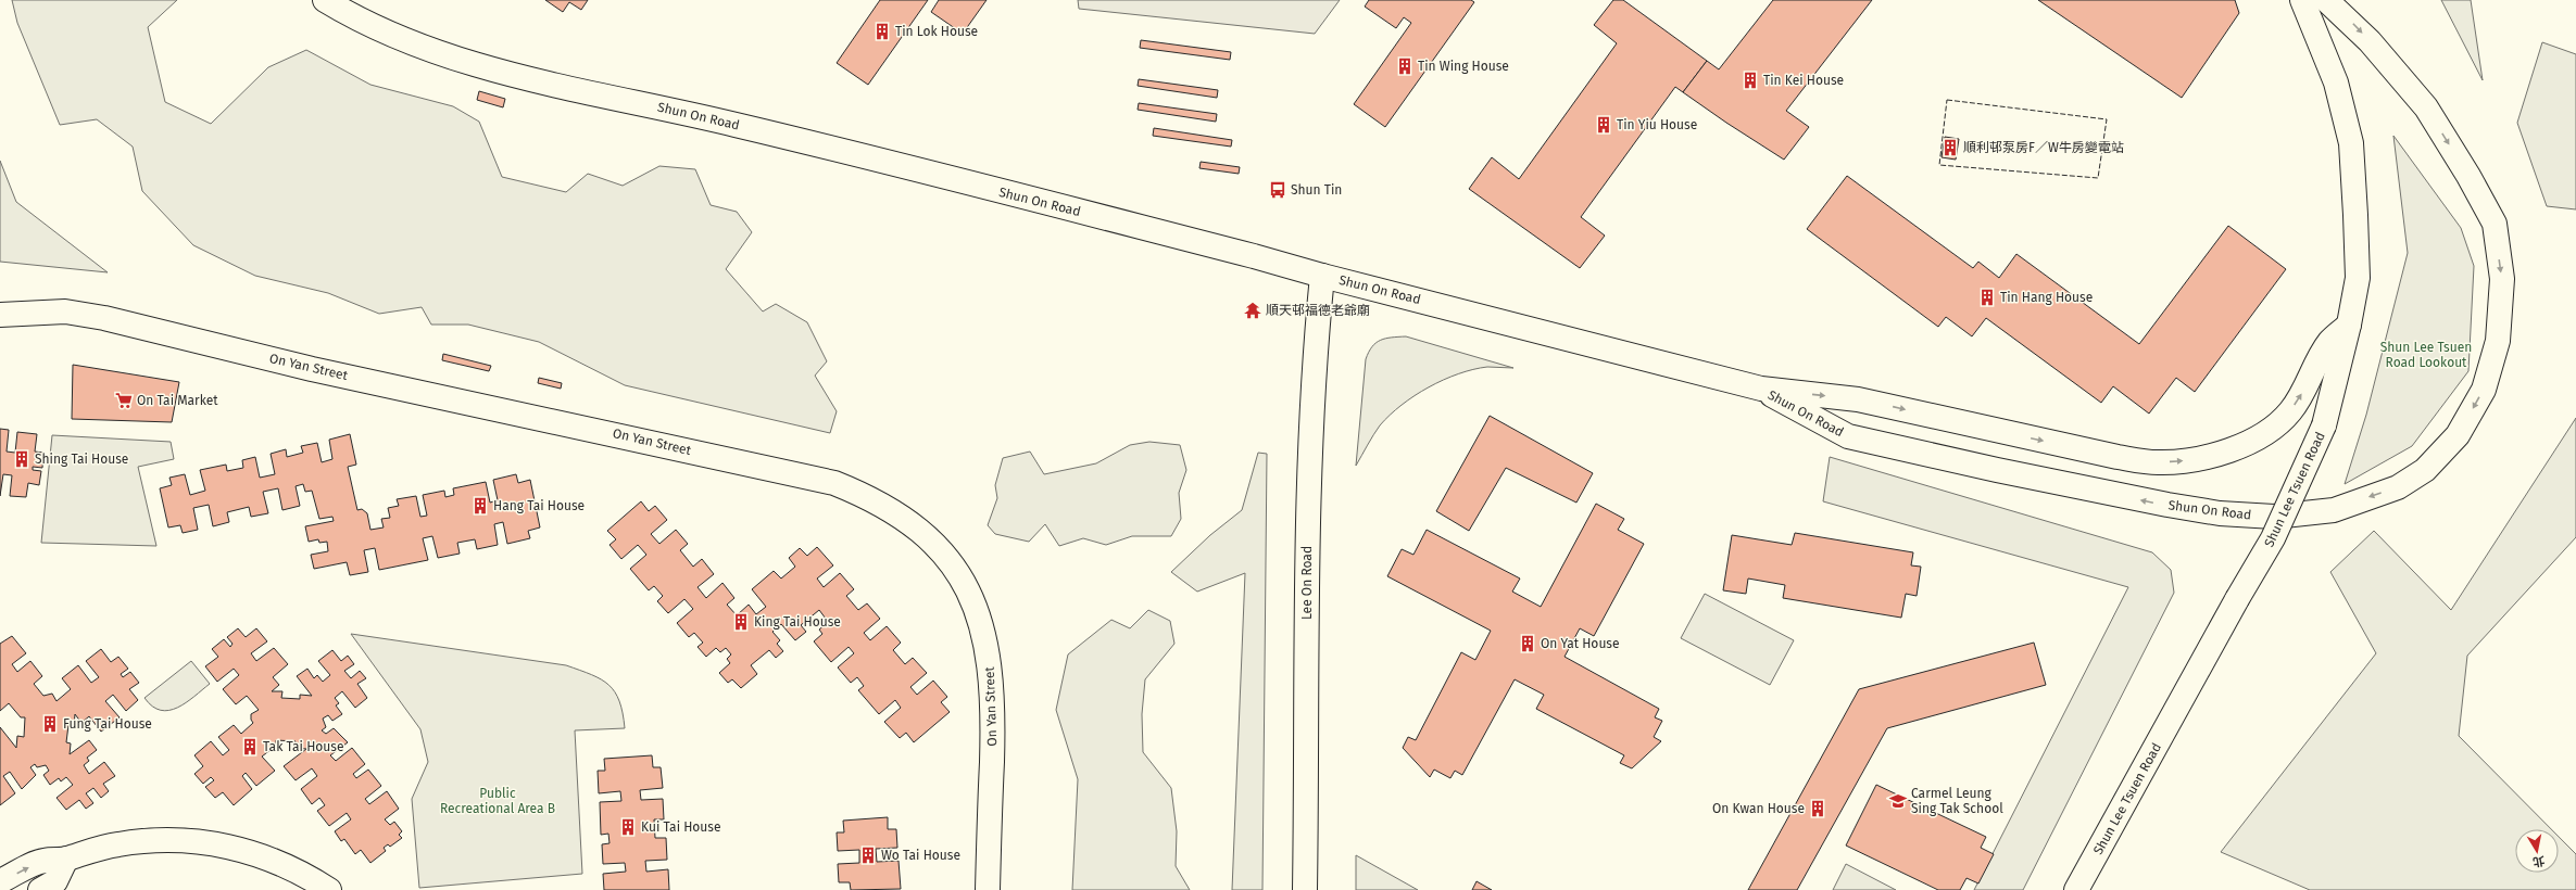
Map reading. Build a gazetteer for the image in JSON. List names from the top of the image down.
{
  "streets": {
    "street": [
      "Shun On Road",
      "On Yan Street",
      "Shun Lee Tsuen Road",
      "Lee On Road"
    ]
  },
  "crossings": [
    ["Shun On Road", "Shun Lee Tsuen Road"],
    ["Shun On Road", "Lee On Road"]
  ],
  "parks": ["Shun Lee Tsuen Road Lookout", "Public Recreational Area B"],
  "places": {
    "building": [
      "Tin Lok House",
      "Tin Wing House",
      "Tin Kei House",
      "Tin Yiu House",
      "順利邨泵房F／W牛房變電站",
      "Tin Hang House",
      "Shing Tai House",
      "Hang Tai House",
      "King Tai House",
      "On Yat House",
      "Fung Tai House",
      "Tak Tai House",
      "On Kwan House",
      "Kui Tai House",
      "Wo Tai House"
    ],
    "bus stop": ["Shun Tin"],
    "temple": ["順天邨福德老爺廟"],
    "supermarket": ["On Tai Market"],
    "school or university": ["Carmel Leung Sing Tak School"]
  },
  "north": "bottom"
}
